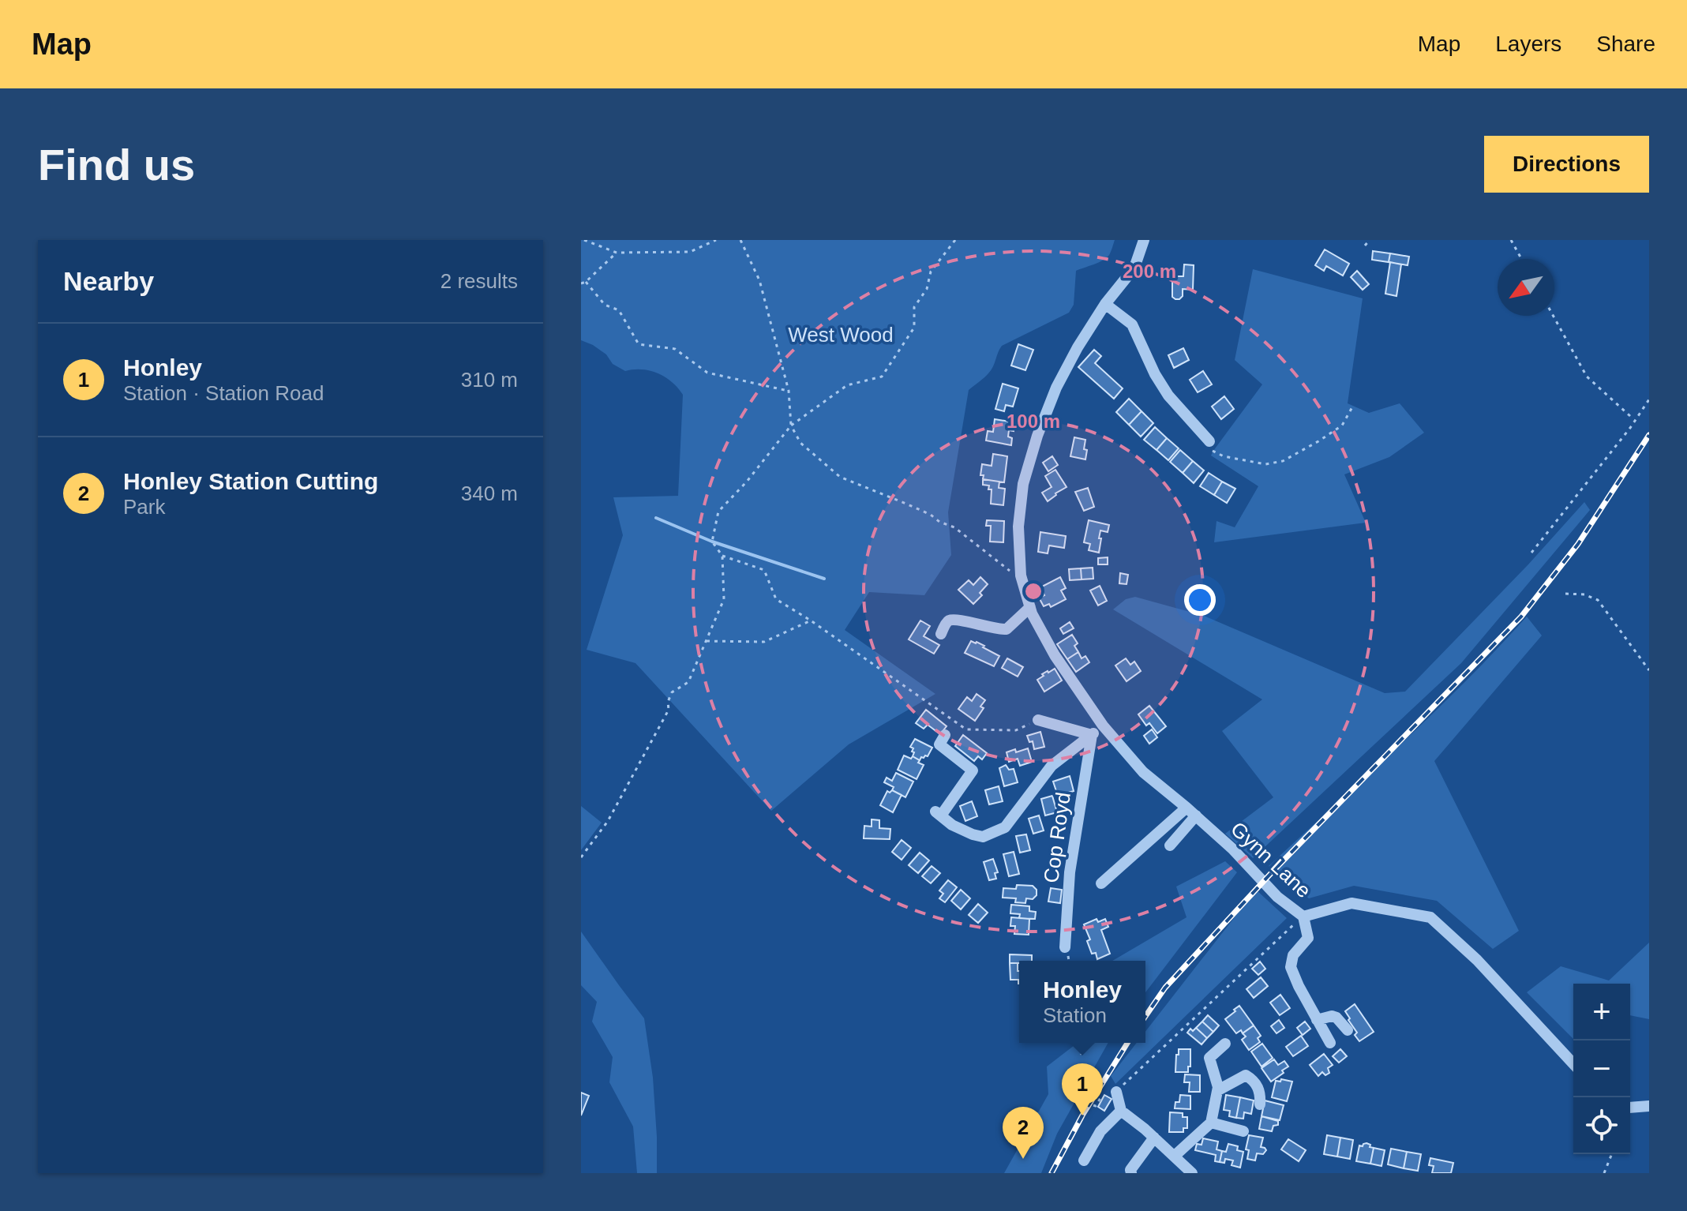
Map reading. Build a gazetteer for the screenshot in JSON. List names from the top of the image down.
{
  "streets": {
    "street": ["Cop Royd", "Gynn Lane"]
  },
  "parks": ["West Wood"],
  "north": "bottom left",
  "page": {
    "header": "Map",
    "nav": ["Map", "Layers", "Share"],
    "buttons": "Directions",
    "title": "Find us",
    "heading": ["Nearby", "2 results"],
    "list": [
      {
        "mark": "1",
        "name": "Honley",
        "note": "Station · Station Road",
        "value": "310 m"
      },
      {
        "mark": "2",
        "name": "Honley Station Cutting",
        "note": "Park",
        "value": "340 m"
      }
    ],
    "popup": ["Honley", "Station"],
    "map_buttons": ["+", "−"],
    "pins": ["1", "2"]
  },
  "rings": ["200 m", "100 m"]
}
